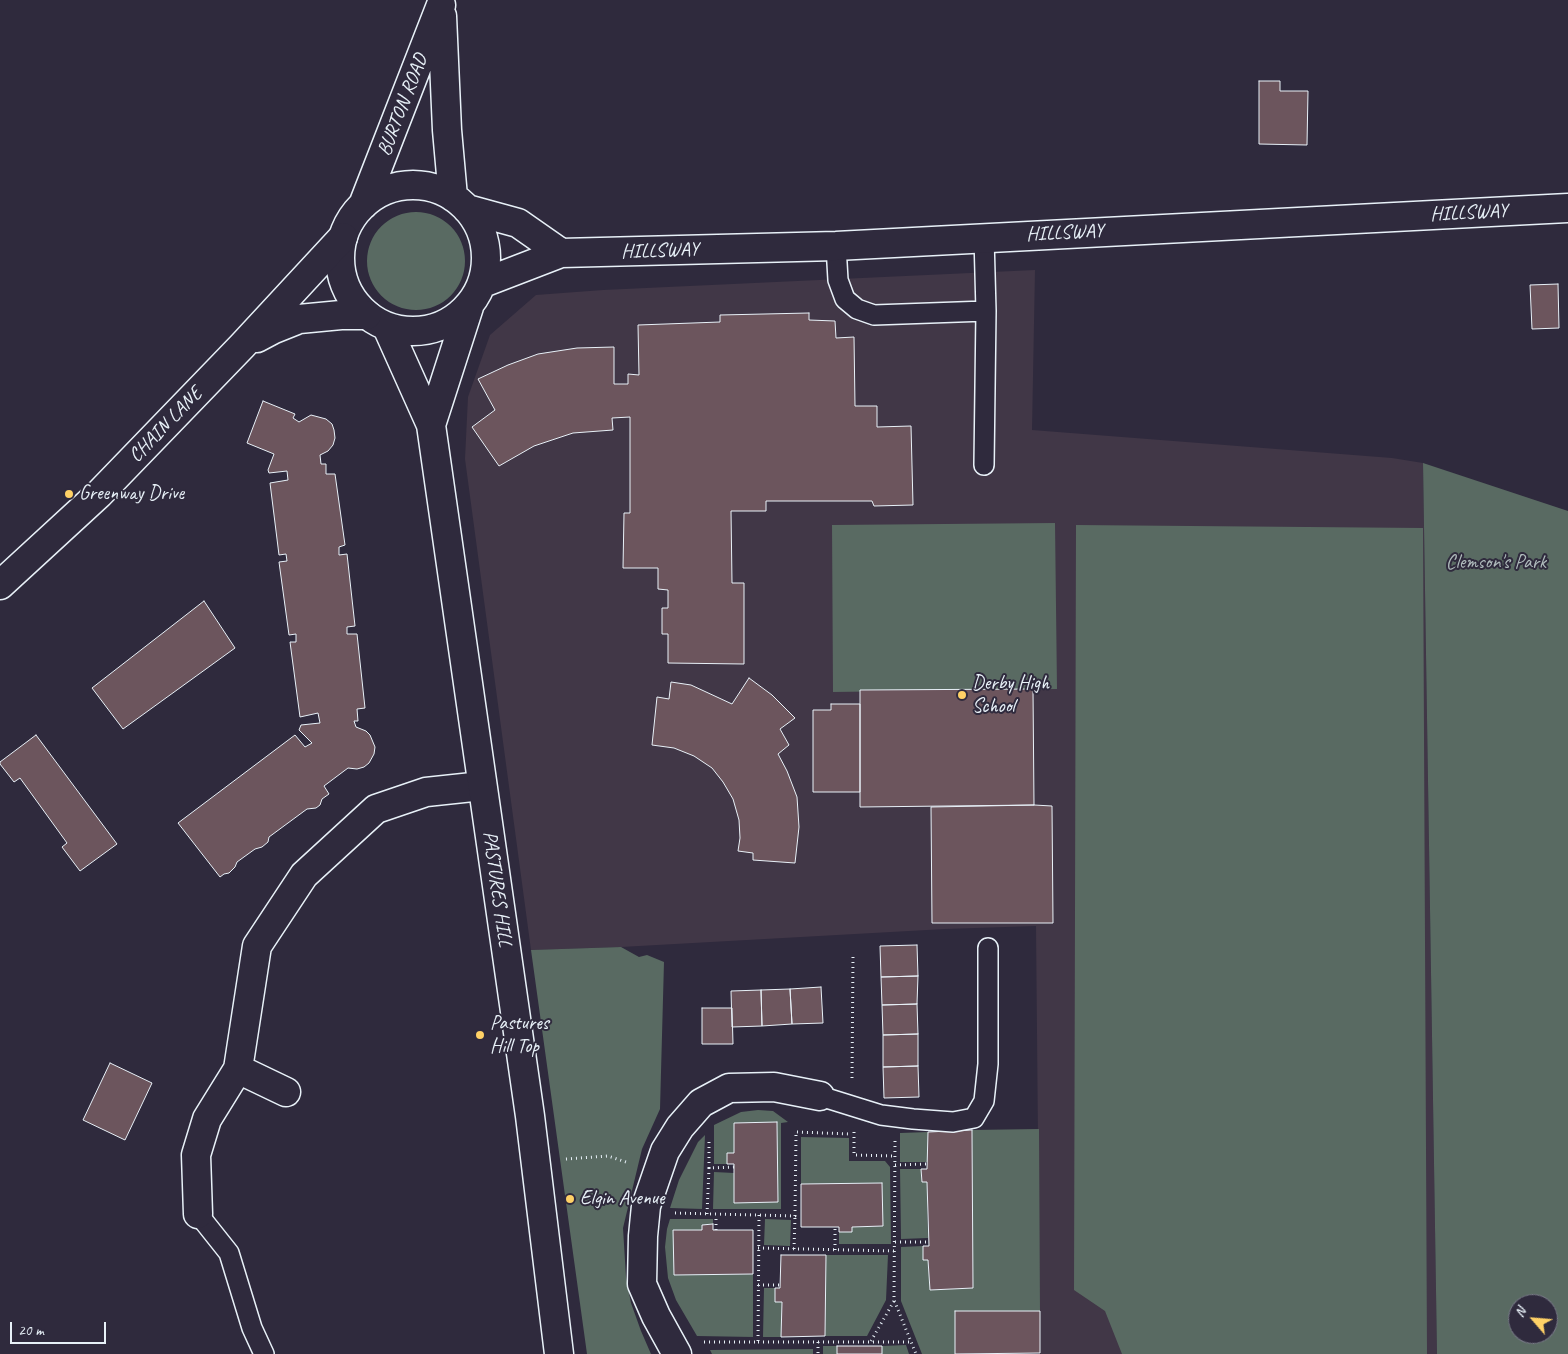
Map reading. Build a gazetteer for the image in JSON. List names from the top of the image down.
{
  "streets": {
    "street": [
      "BURTON ROAD",
      "HILLSWAY",
      "CHAIN LANE",
      "PASTURES HILL"
    ]
  },
  "crossings": [
    ["BURTON ROAD", "HILLSWAY"],
    ["BURTON ROAD", "CHAIN LANE"],
    ["BURTON ROAD", "PASTURES HILL"],
    ["HILLSWAY", "CHAIN LANE"],
    ["HILLSWAY", "PASTURES HILL"],
    ["CHAIN LANE", "PASTURES HILL"]
  ],
  "parks": ["Clemson's Park"],
  "places": [
    "Greenway Drive",
    "Derby High School",
    "Pastures Hill Top",
    "Elgin Avenue"
  ],
  "scale_bar": "20 m",
  "north": "top left"
}
